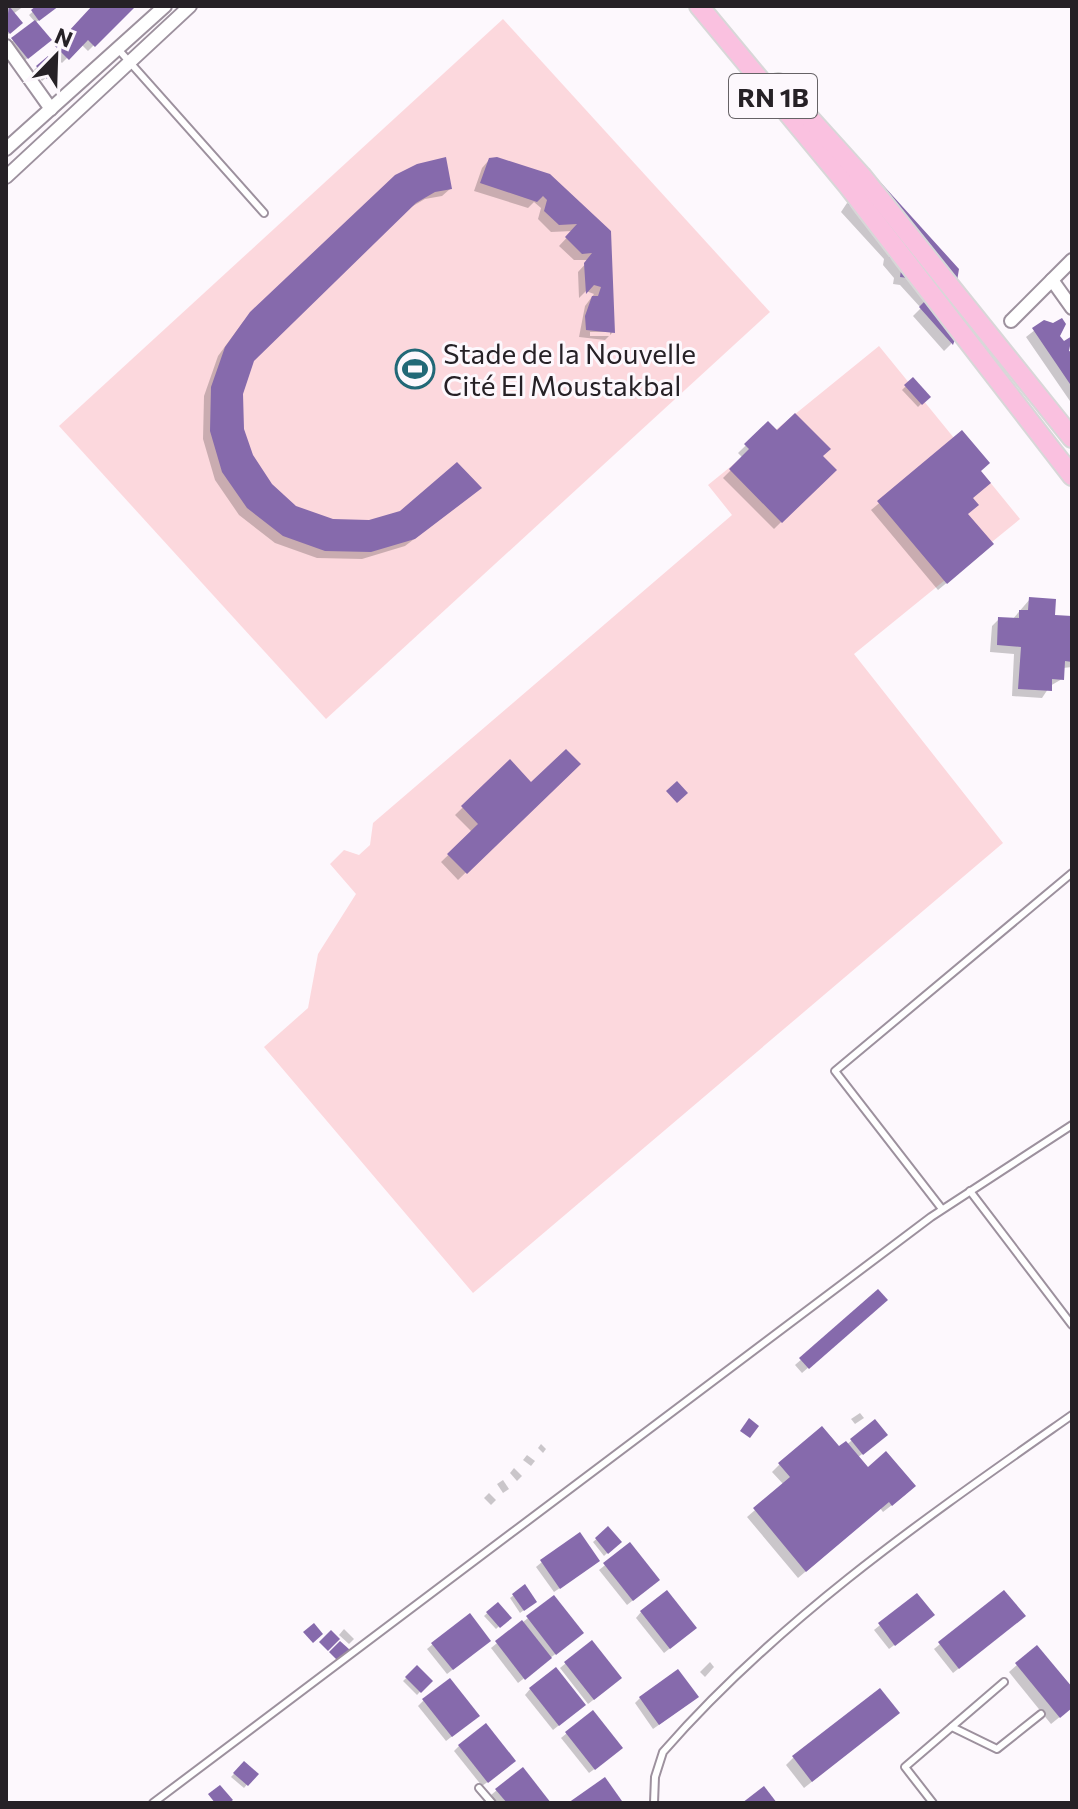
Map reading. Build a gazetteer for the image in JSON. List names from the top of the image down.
{
  "streets": {
    "main road": ["RN 1B"]
  },
  "places": {
    "sports": ["Stade de la Nouvelle Cité El Moustakbal"]
  },
  "north": "top right"
}
